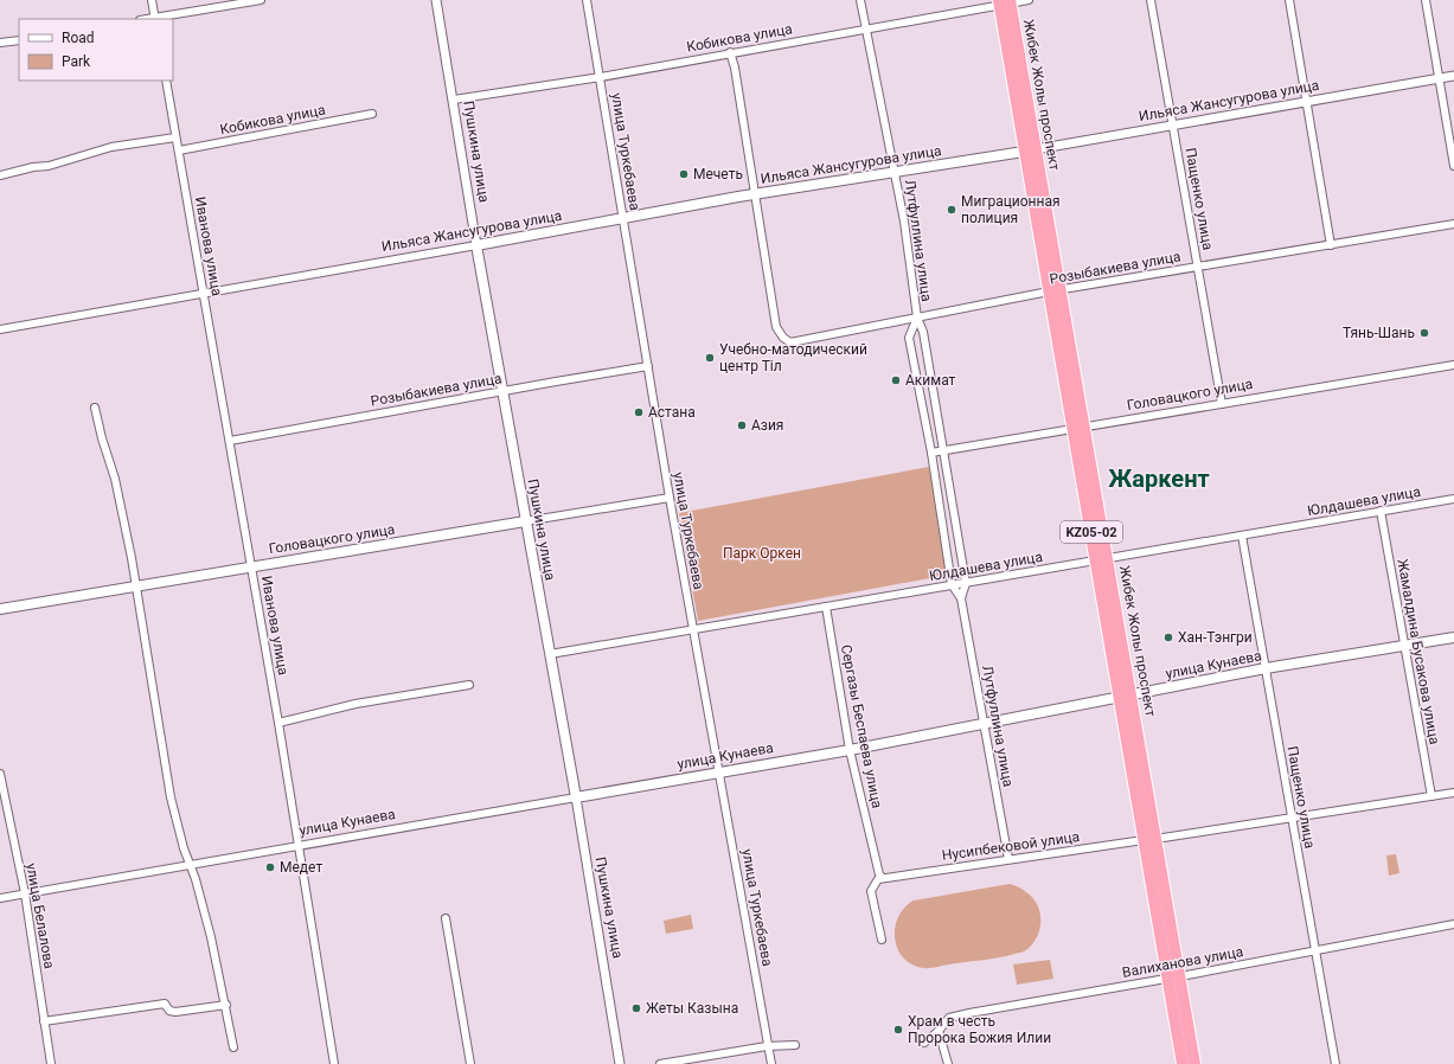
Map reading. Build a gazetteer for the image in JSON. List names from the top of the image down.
{
  "streets": {
    "highway": ["Жибек Жолы проспект", "KZ05-02"],
    "main road": [
      "Ильяса Жансугурова улица",
      "Пушкина улица",
      "Головацкого улица",
      "улица Кунаева"
    ],
    "street": [
      "Кобикова улица",
      "улица Туркебаева",
      "Пащенко улица",
      "Лутфуллина улица",
      "Иванова улица",
      "Розыбакиева улица",
      "Юлдашева улица",
      "Жамалдина Бусакова улица",
      "Сергазы Беспаева улица",
      "Нусипбековой улица",
      "улица Белалова",
      "Валиханова улица"
    ]
  },
  "crossings": [
    ["Кобикова улица", "Жибек Жолы проспект"],
    ["Кобикова улица", "Пушкина улица"],
    ["Кобикова улица", "улица Туркебаева"],
    ["Кобикова улица", "Лутфуллина улица"],
    ["Кобикова улица", "Иванова улица"],
    ["Жибек Жолы проспект", "Ильяса Жансугурова улица"],
    ["Жибек Жолы проспект", "Розыбакиева улица"],
    ["Жибек Жолы проспект", "Головацкого улица"],
    ["Жибек Жолы проспект", "Юлдашева улица"],
    ["Жибек Жолы проспект", "улица Кунаева"],
    ["Жибек Жолы проспект", "Нусипбековой улица"],
    ["Жибек Жолы проспект", "Валиханова улица"],
    ["Ильяса Жансугурова улица", "Пушкина улица"],
    ["Ильяса Жансугурова улица", "улица Туркебаева"],
    ["Ильяса Жансугурова улица", "Пащенко улица"],
    ["Ильяса Жансугурова улица", "Лутфуллина улица"],
    ["Ильяса Жансугурова улица", "Иванова улица"],
    ["Ильяса Жансугурова улица", "Розыбакиева улица"],
    ["Пушкина улица", "Розыбакиева улица"],
    ["Пушкина улица", "Головацкого улица"],
    ["Пушкина улица", "Юлдашева улица"],
    ["Пушкина улица", "улица Кунаева"],
    ["улица Туркебаева", "Розыбакиева улица"],
    ["улица Туркебаева", "Головацкого улица"],
    ["улица Туркебаева", "Юлдашева улица"],
    ["улица Туркебаева", "улица Кунаева"],
    ["Пащенко улица", "Розыбакиева улица"],
    ["Пащенко улица", "Головацкого улица"],
    ["Пащенко улица", "Юлдашева улица"],
    ["Пащенко улица", "улица Кунаева"],
    ["Пащенко улица", "Нусипбековой улица"],
    ["Пащенко улица", "Валиханова улица"],
    ["Лутфуллина улица", "Розыбакиева улица"],
    ["Лутфуллина улица", "Головацкого улица"],
    ["Лутфуллина улица", "Юлдашева улица"],
    ["Лутфуллина улица", "улица Кунаева"],
    ["Лутфуллина улица", "Нусипбековой улица"],
    ["Иванова улица", "Розыбакиева улица"],
    ["Иванова улица", "Головацкого улица"],
    ["Иванова улица", "улица Кунаева"],
    ["Юлдашева улица", "Жамалдина Бусакова улица"],
    ["Юлдашева улица", "Сергазы Беспаева улица"],
    ["Жамалдина Бусакова улица", "улица Кунаева"],
    ["Жамалдина Бусакова улица", "Нусипбековой улица"],
    ["улица Кунаева", "Сергазы Беспаева улица"],
    ["улица Кунаева", "улица Белалова"],
    ["Сергазы Беспаева улица", "Нусипбековой улица"]
  ],
  "districts": ["Жаркент"],
  "parks": ["Парк Оркен"],
  "places": [
    "Мечеть",
    "Миграционная полиция",
    "Тянь-Шань",
    "Учебно-матодический центр Тіл",
    "Акимат",
    "Астана",
    "Азия",
    "Хан-Тэнгри",
    "Медет",
    "Жеты Казына",
    "Храм в честь Пророка Божия Илии"
  ],
  "legend": ["Road", "Park"]
}
